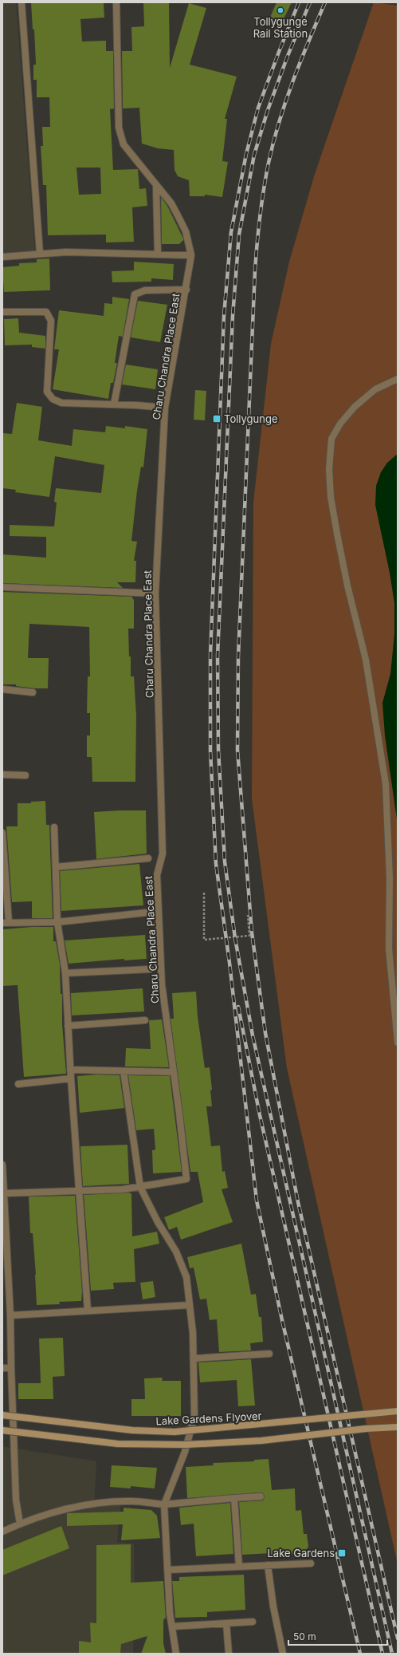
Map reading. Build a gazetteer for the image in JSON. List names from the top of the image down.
{
  "streets": {
    "main road": ["Lake Gardens Flyover"],
    "street": ["Charu Chandra Place East"]
  },
  "places": {
    "other": ["Tollygunge Rail Station"],
    "transit": ["Tollygunge", "Lake Gardens"]
  },
  "scale_bar": "50 m"
}
